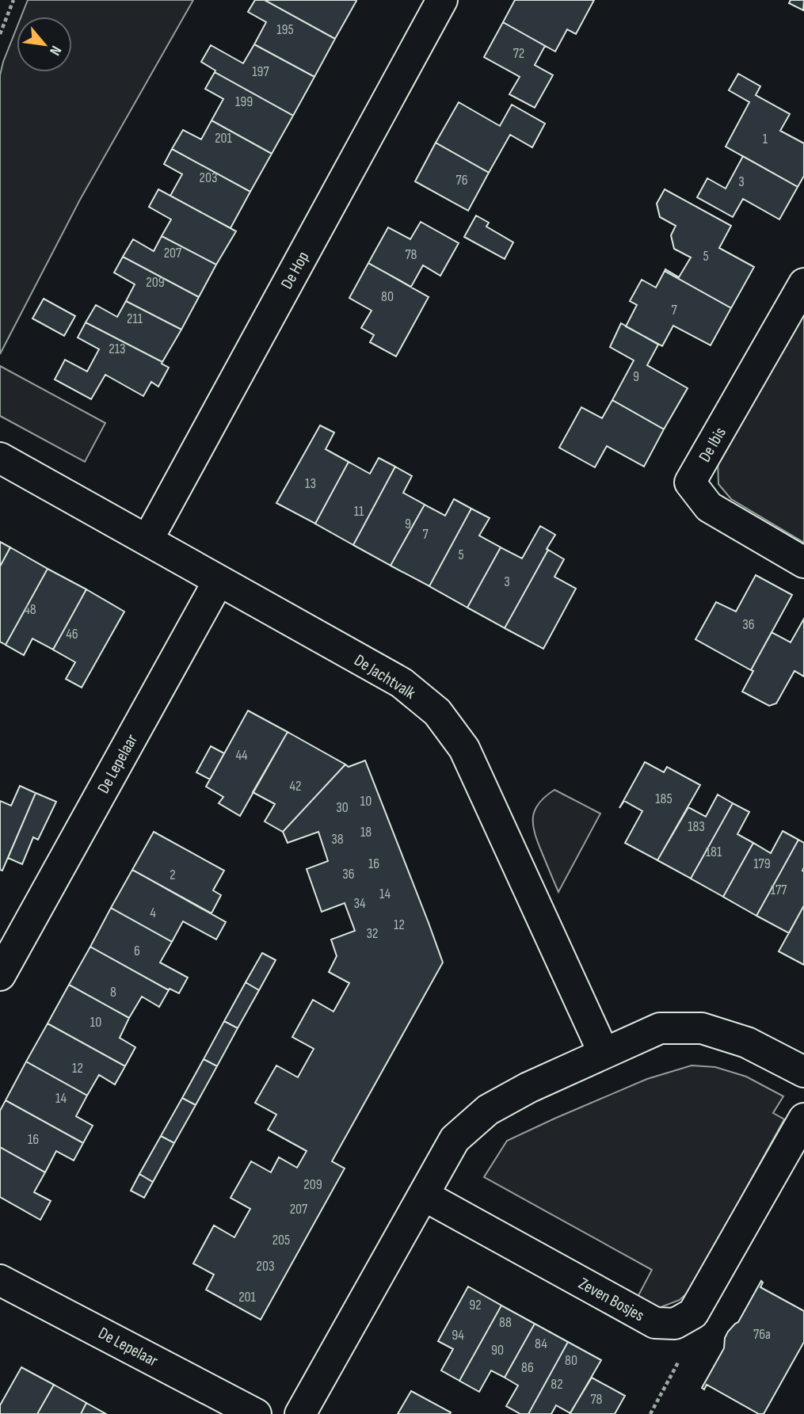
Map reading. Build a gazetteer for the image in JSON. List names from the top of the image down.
{
  "streets": {
    "street": [
      "De Hop",
      "De Ibis",
      "De Jachtvalk",
      "De Lepelaar",
      "Zeven Bosjes"
    ]
  },
  "crossings": [
    ["De Hop", "De Jachtvalk"],
    ["De Jachtvalk", "De Lepelaar"]
  ],
  "house_numbers": [
    "195",
    "72",
    "197",
    "199",
    "201",
    "1",
    "203",
    "76",
    "3",
    "207",
    "78",
    "5",
    "209",
    "80",
    "7",
    "211",
    "213",
    "9",
    "13",
    "11",
    "9",
    "7",
    "5",
    "3",
    "48",
    "36",
    "46",
    "44",
    "42",
    "185",
    "10",
    "30",
    "183",
    "18",
    "38",
    "181",
    "16",
    "179",
    "36",
    "2",
    "177",
    "14",
    "34",
    "4",
    "12",
    "32",
    "6",
    "8",
    "10",
    "12",
    "14",
    "16",
    "209",
    "207",
    "205",
    "203",
    "201",
    "92",
    "88",
    "76a",
    "94",
    "84",
    "90",
    "80",
    "86",
    "82",
    "78"
  ],
  "north": "bottom right"
}
